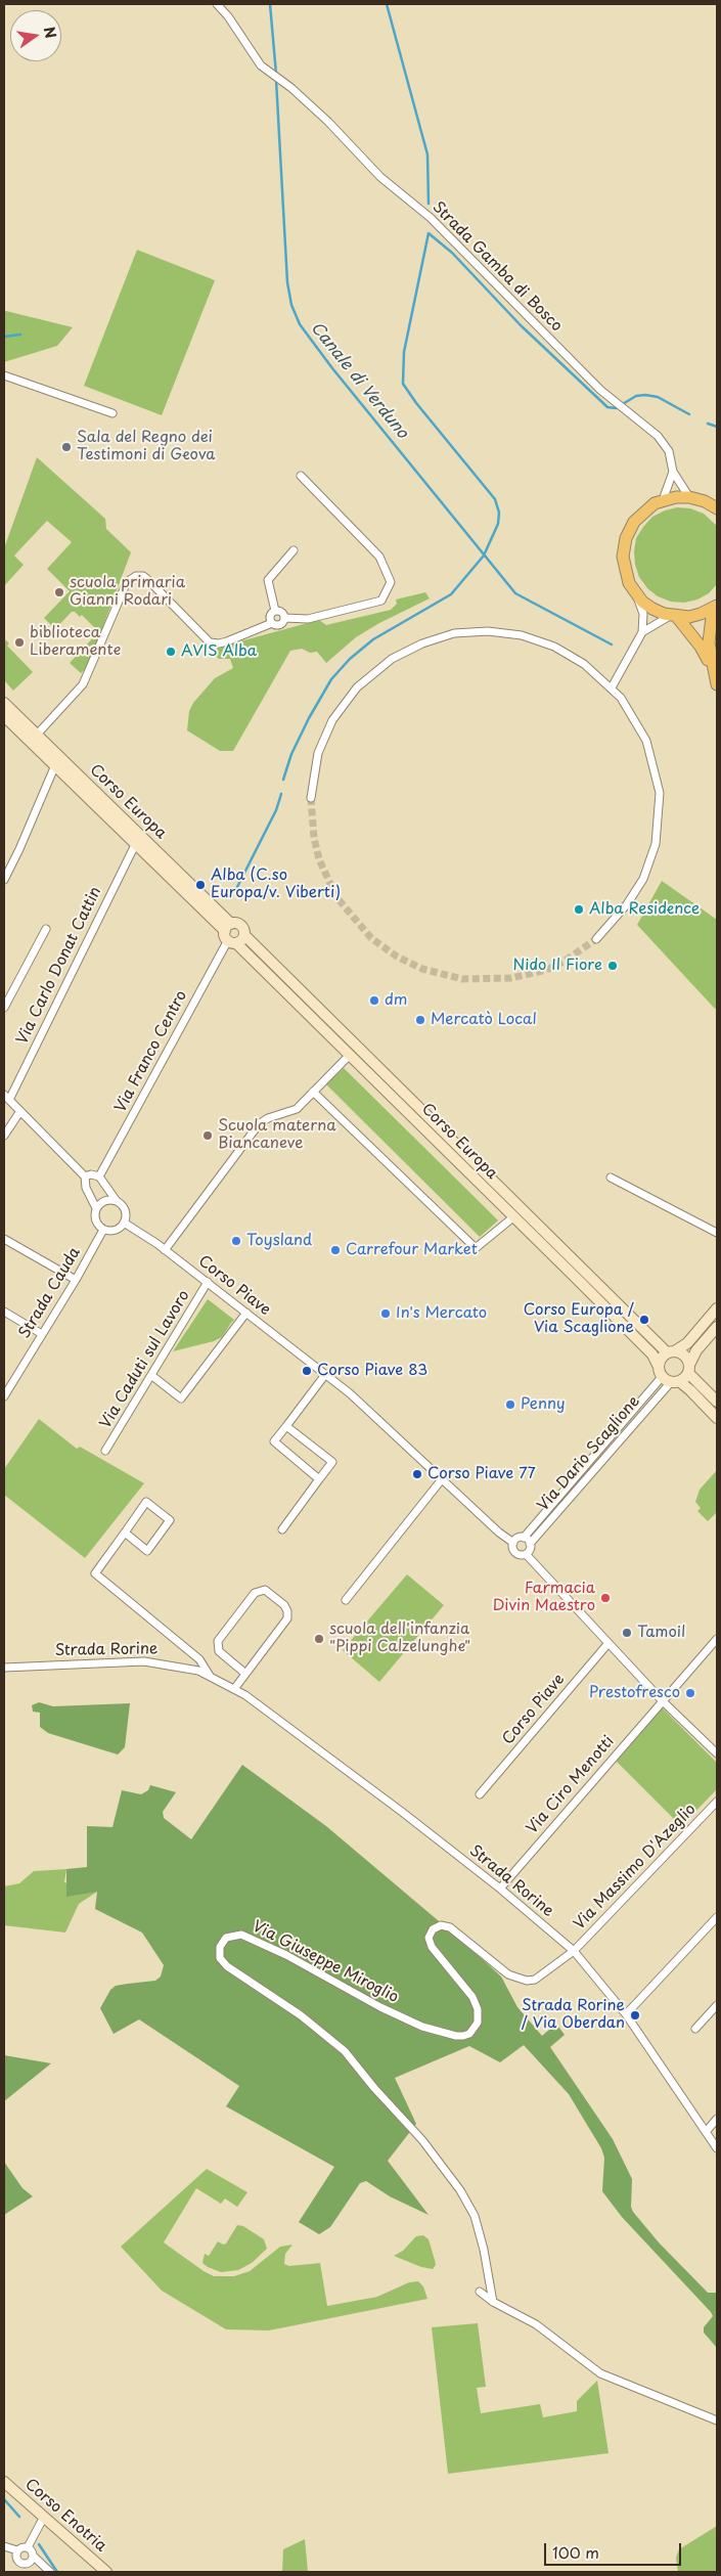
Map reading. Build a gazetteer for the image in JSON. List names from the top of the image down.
{
  "streets": {
    "main road": ["Corso Europa", "Corso Enotria"],
    "street": [
      "Strada Gamba di Bosco",
      "Via Carlo Donat Cattin",
      "Via Franco Centro",
      "Corso Piave",
      "Strada Cauda",
      "Via Caduti sul Lavoro",
      "Via Dario Scaglione",
      "Strada Rorine",
      "Via Ciro Menotti",
      "Via Massimo D'Azeglio",
      "Via Giuseppe Miroglio"
    ]
  },
  "crossings": [
    ["Corso Europa", "Via Carlo Donat Cattin"],
    ["Corso Europa", "Via Franco Centro"],
    ["Corso Europa", "Via Dario Scaglione"],
    ["Corso Piave", "Strada Cauda"],
    ["Corso Piave", "Via Caduti sul Lavoro"],
    ["Corso Piave", "Via Dario Scaglione"],
    ["Corso Piave", "Via Ciro Menotti"],
    ["Strada Rorine", "Via Ciro Menotti"],
    ["Strada Rorine", "Via Massimo D'Azeglio"],
    ["Strada Rorine", "Via Giuseppe Miroglio"],
    ["Via Massimo D'Azeglio", "Via Giuseppe Miroglio"]
  ],
  "water": ["Canale di Verduno"],
  "places": [
    "Sala del Regno dei Testimoni di Geova",
    "scuola primaria Gianni Rodari",
    "biblioteca Liberamente",
    "AVIS Alba",
    "Alba (C.so Europa/v. Viberti)",
    "Alba Residence",
    "Nido Il Fiore",
    "dm",
    "Mercatò Local",
    "Scuola materna Biancaneve",
    "Toysland",
    "Carrefour Market",
    "In's Mercato",
    "Corso Europa / Via Scaglione",
    "Corso Piave 83",
    "Penny",
    "Corso Piave 77",
    "Farmacia Divin Maestro",
    "Tamoil",
    "scuola dell'infanzia \"Pippi Calzelunghe\"",
    "Prestofresco",
    "Strada Rorine / Via Oberdan"
  ],
  "scale_bar": "100 m",
  "north": "right"
}
